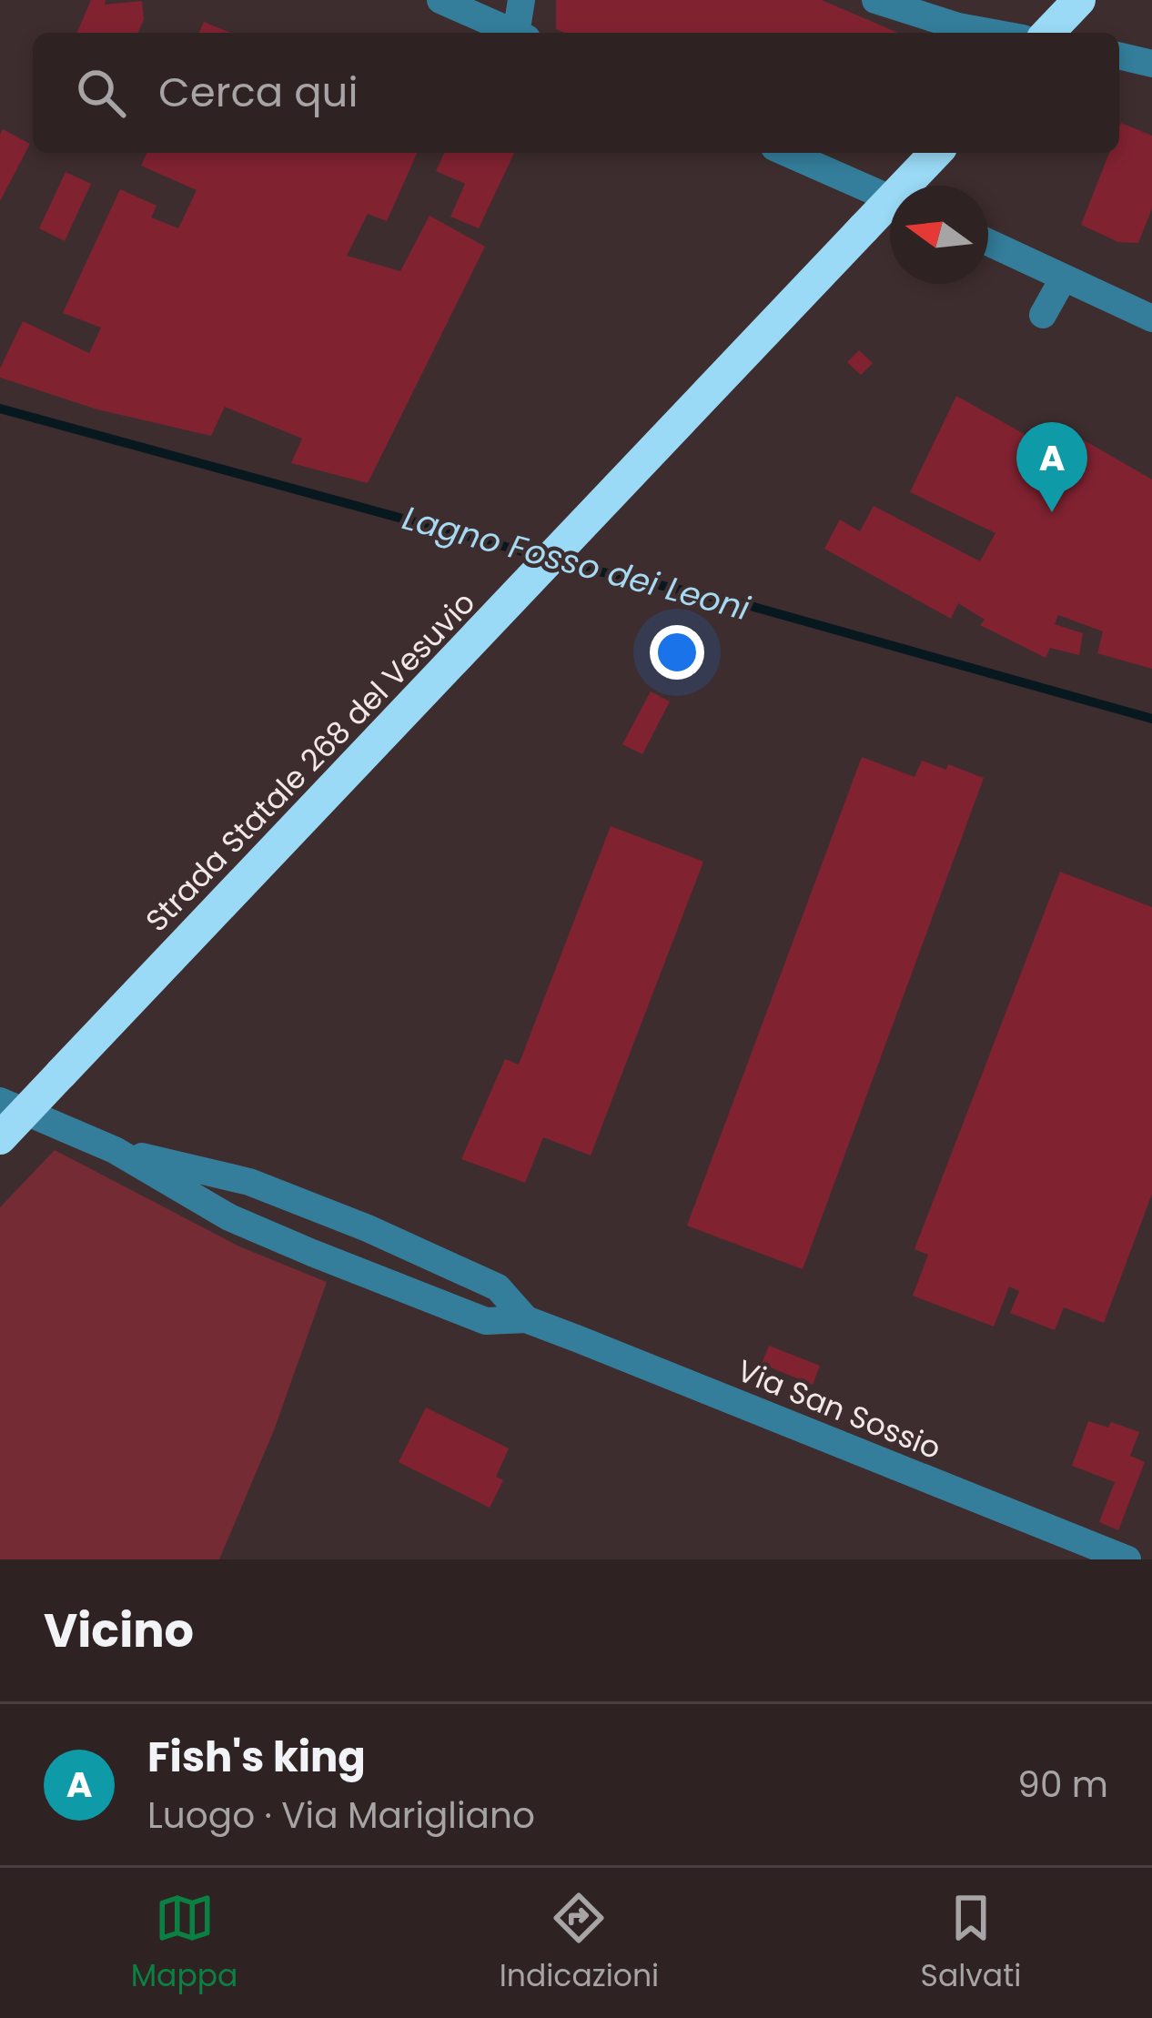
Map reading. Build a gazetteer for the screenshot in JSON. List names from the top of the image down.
{
  "streets": {
    "highway": ["Strada Statale 268 del Vesuvio"],
    "street": ["Via San Sossio"]
  },
  "water": ["Lagno Fosso dei Leoni"],
  "north": "left",
  "page": {
    "search": "Cerca qui",
    "pins": "A",
    "heading": "Vicino",
    "list": [
      {
        "mark": "A",
        "name": "Fish's king",
        "note": "Luogo · Via Marigliano",
        "value": "90 m"
      }
    ],
    "nav": ["Mappa", "Indicazioni", "Salvati"]
  }
}
